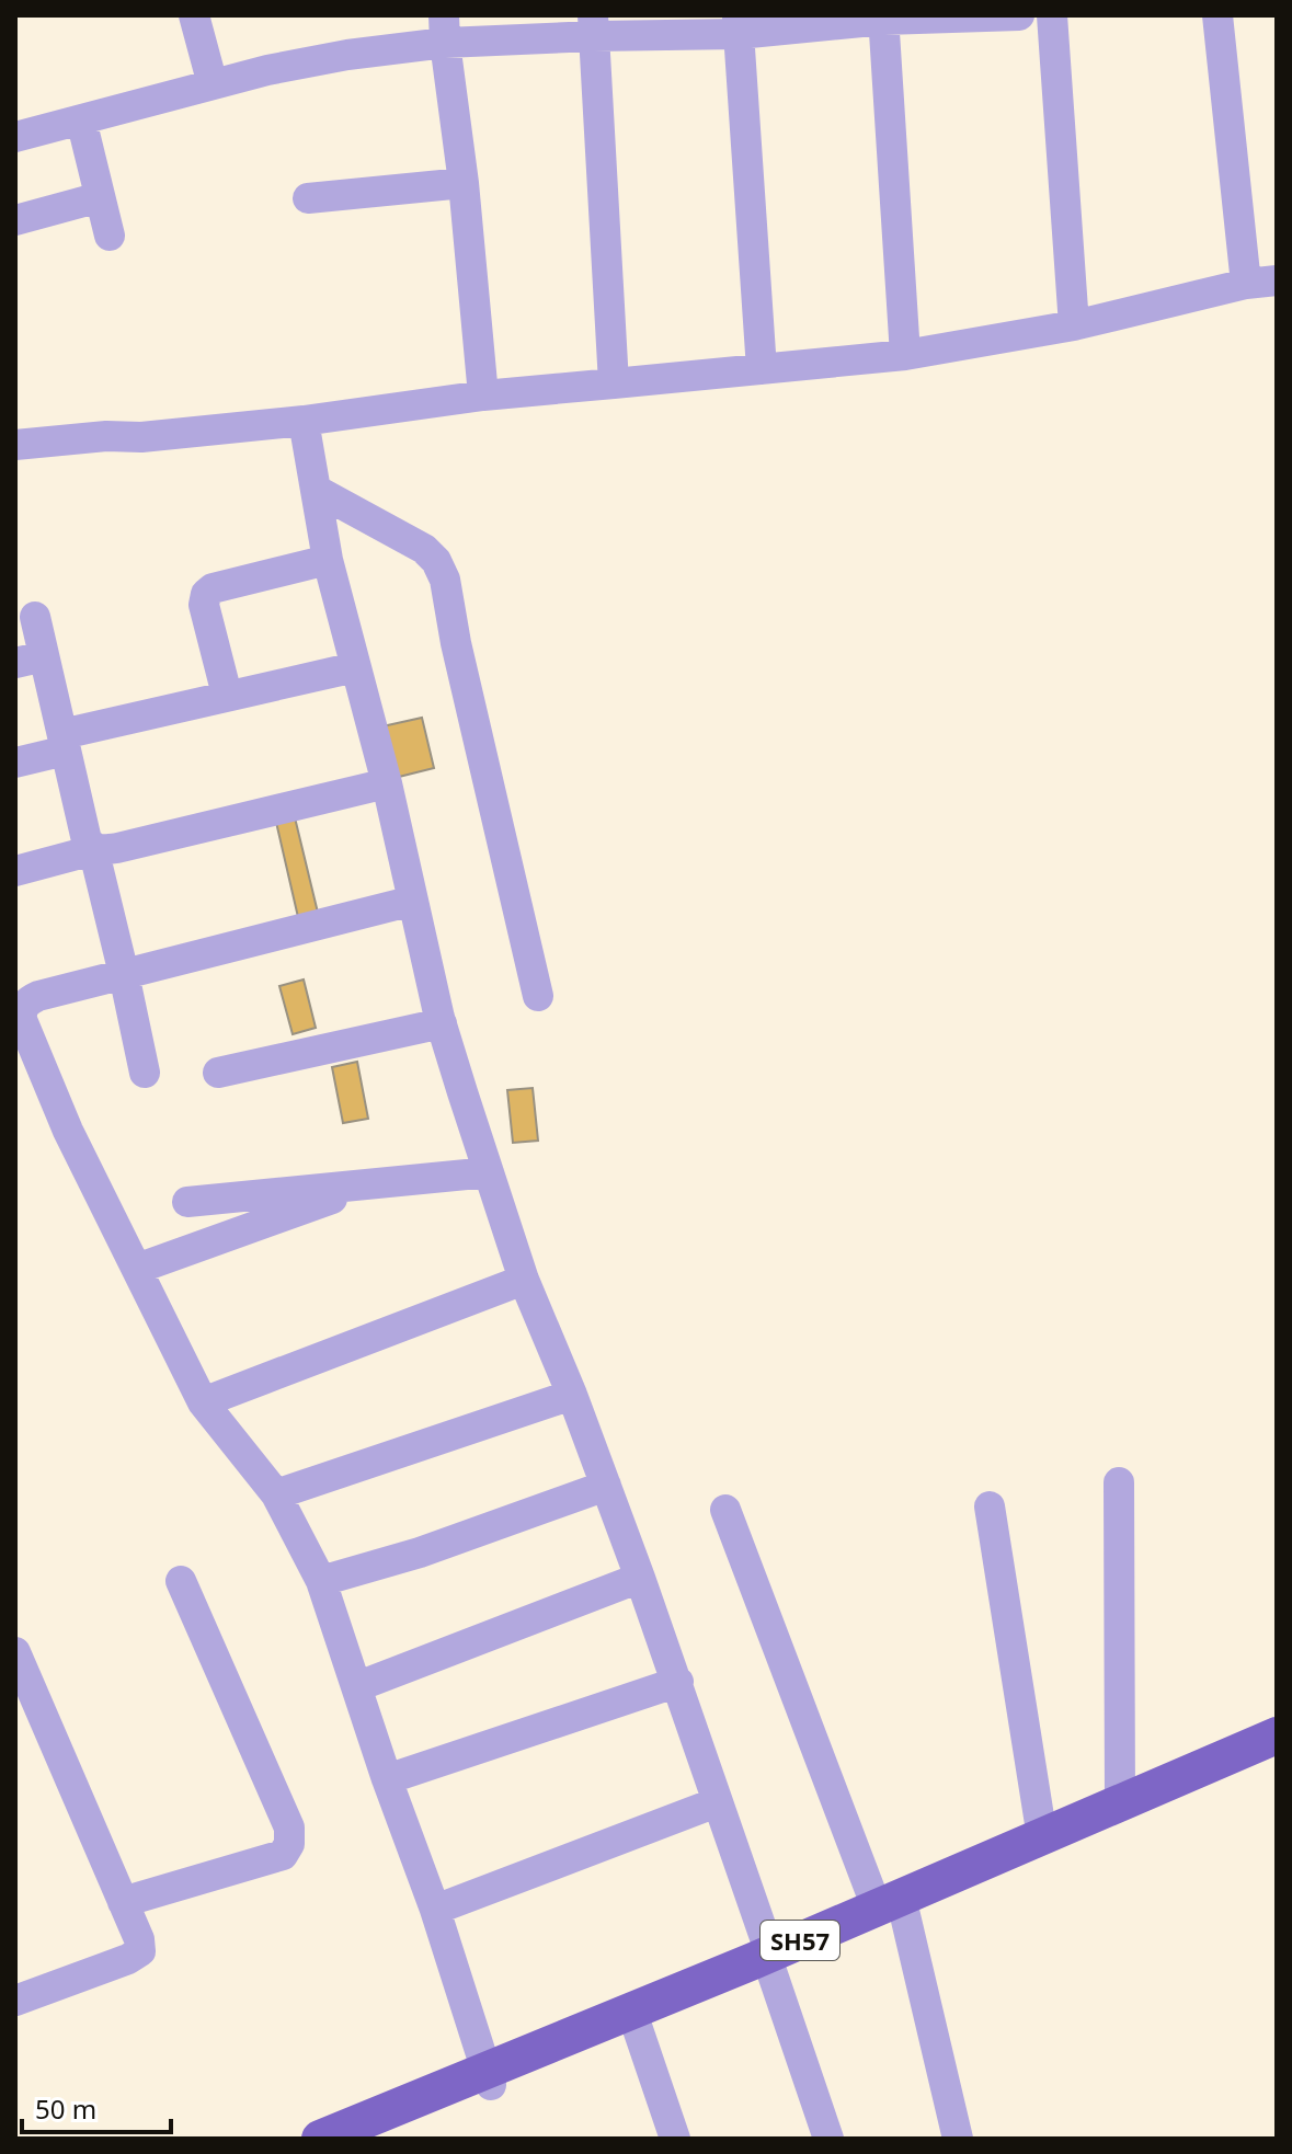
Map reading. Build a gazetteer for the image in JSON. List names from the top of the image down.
{
  "streets": {
    "main road": ["SH57"]
  },
  "scale_bar": "50 m"
}
